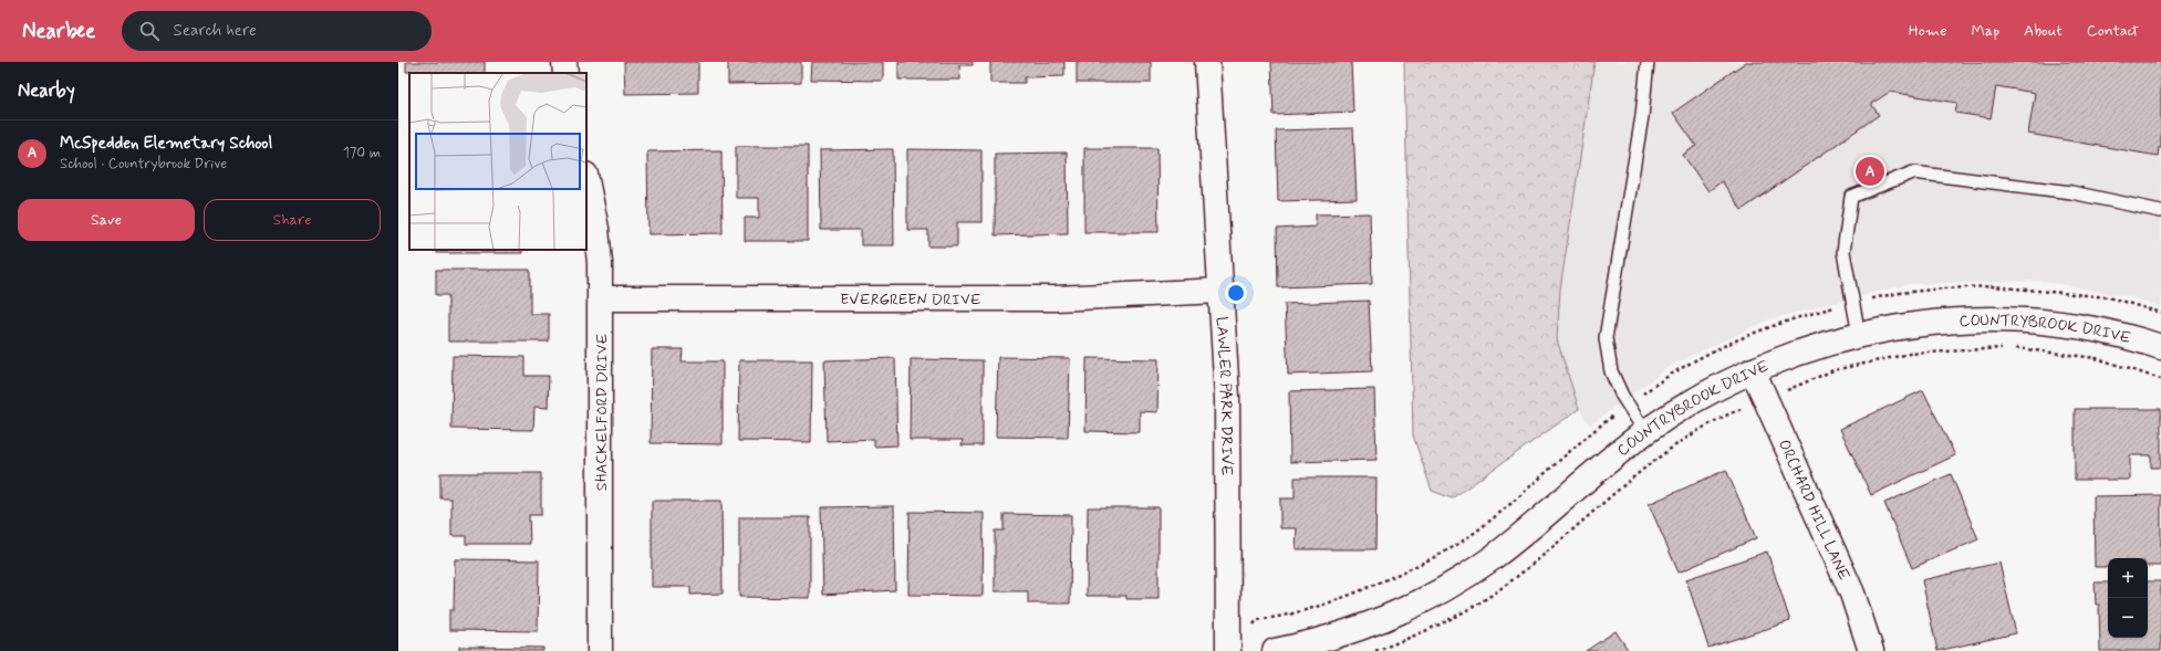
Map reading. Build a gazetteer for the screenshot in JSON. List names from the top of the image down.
{
  "streets": {
    "street": [
      "EVERGREEN DRIVE",
      "COUNTRYBROOK DRIVE",
      "LAWLER PARK DRIVE",
      "SHACKELFORD DRIVE",
      "ORCHARD HILL LANE"
    ]
  },
  "crossings": [
    ["EVERGREEN DRIVE", "LAWLER PARK DRIVE"],
    ["EVERGREEN DRIVE", "SHACKELFORD DRIVE"],
    ["COUNTRYBROOK DRIVE", "ORCHARD HILL LANE"]
  ],
  "page": {
    "header": "Nearbee",
    "search": "Search here",
    "nav": [
      "Home",
      "Map",
      "About",
      "Contact"
    ],
    "heading": "Nearby",
    "list": [
      {
        "mark": "A",
        "name": "McSpedden Elemetary School",
        "note": "School · Countrybrook Drive",
        "value": "170 m"
      }
    ],
    "pins": "A",
    "buttons": ["Save", "Share"],
    "map_buttons": ["+", "−"]
  }
}
